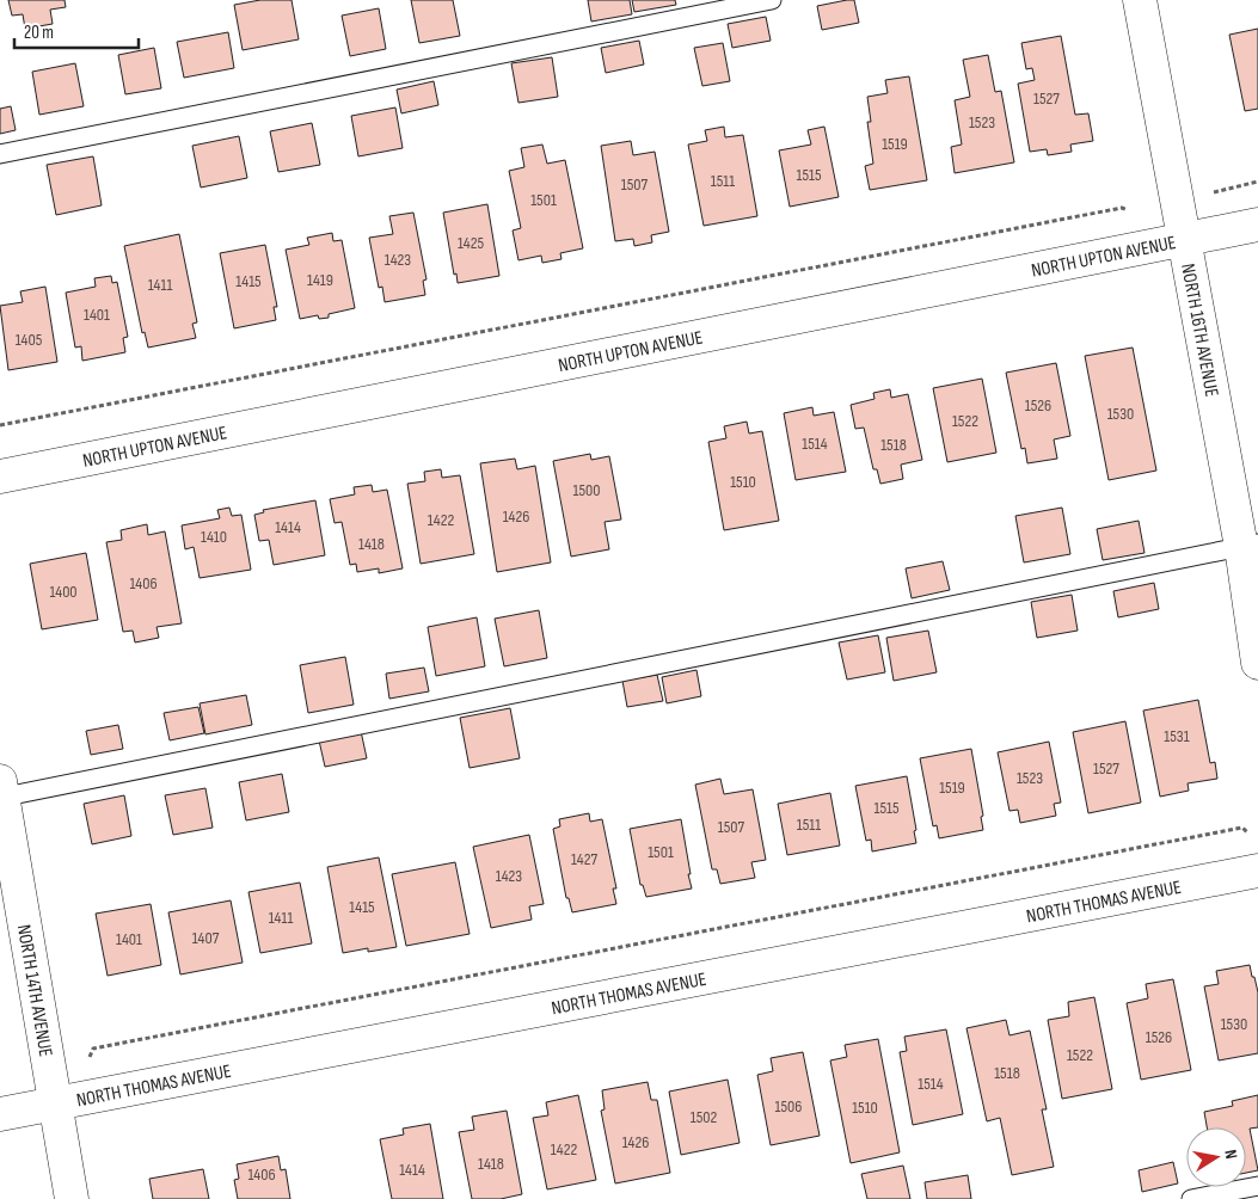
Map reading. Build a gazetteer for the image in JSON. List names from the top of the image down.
{
  "streets": {
    "street": [
      "NORTH UPTON AVENUE",
      "NORTH 16TH AVENUE",
      "NORTH THOMAS AVENUE",
      "NORTH 14TH AVENUE"
    ]
  },
  "crossings": [
    ["NORTH UPTON AVENUE", "NORTH 16TH AVENUE"],
    ["NORTH THOMAS AVENUE", "NORTH 14TH AVENUE"]
  ],
  "house_numbers": [
    "1527",
    "1523",
    "1519",
    "1515",
    "1511",
    "1507",
    "1501",
    "1425",
    "1423",
    "1419",
    "1415",
    "1411",
    "1401",
    "1405",
    "1526",
    "1530",
    "1522",
    "1514",
    "1518",
    "1510",
    "1500",
    "1426",
    "1422",
    "1414",
    "1410",
    "1418",
    "1406",
    "1400",
    "1531",
    "1527",
    "1523",
    "1519",
    "1515",
    "1511",
    "1507",
    "1501",
    "1427",
    "1423",
    "1415",
    "1411",
    "1407",
    "1401",
    "1530",
    "1526",
    "1522",
    "1518",
    "1514",
    "1506",
    "1510",
    "1502",
    "1426",
    "1422",
    "1418",
    "1414",
    "1406"
  ],
  "scale_bar": "20 m",
  "north": "right"
}
